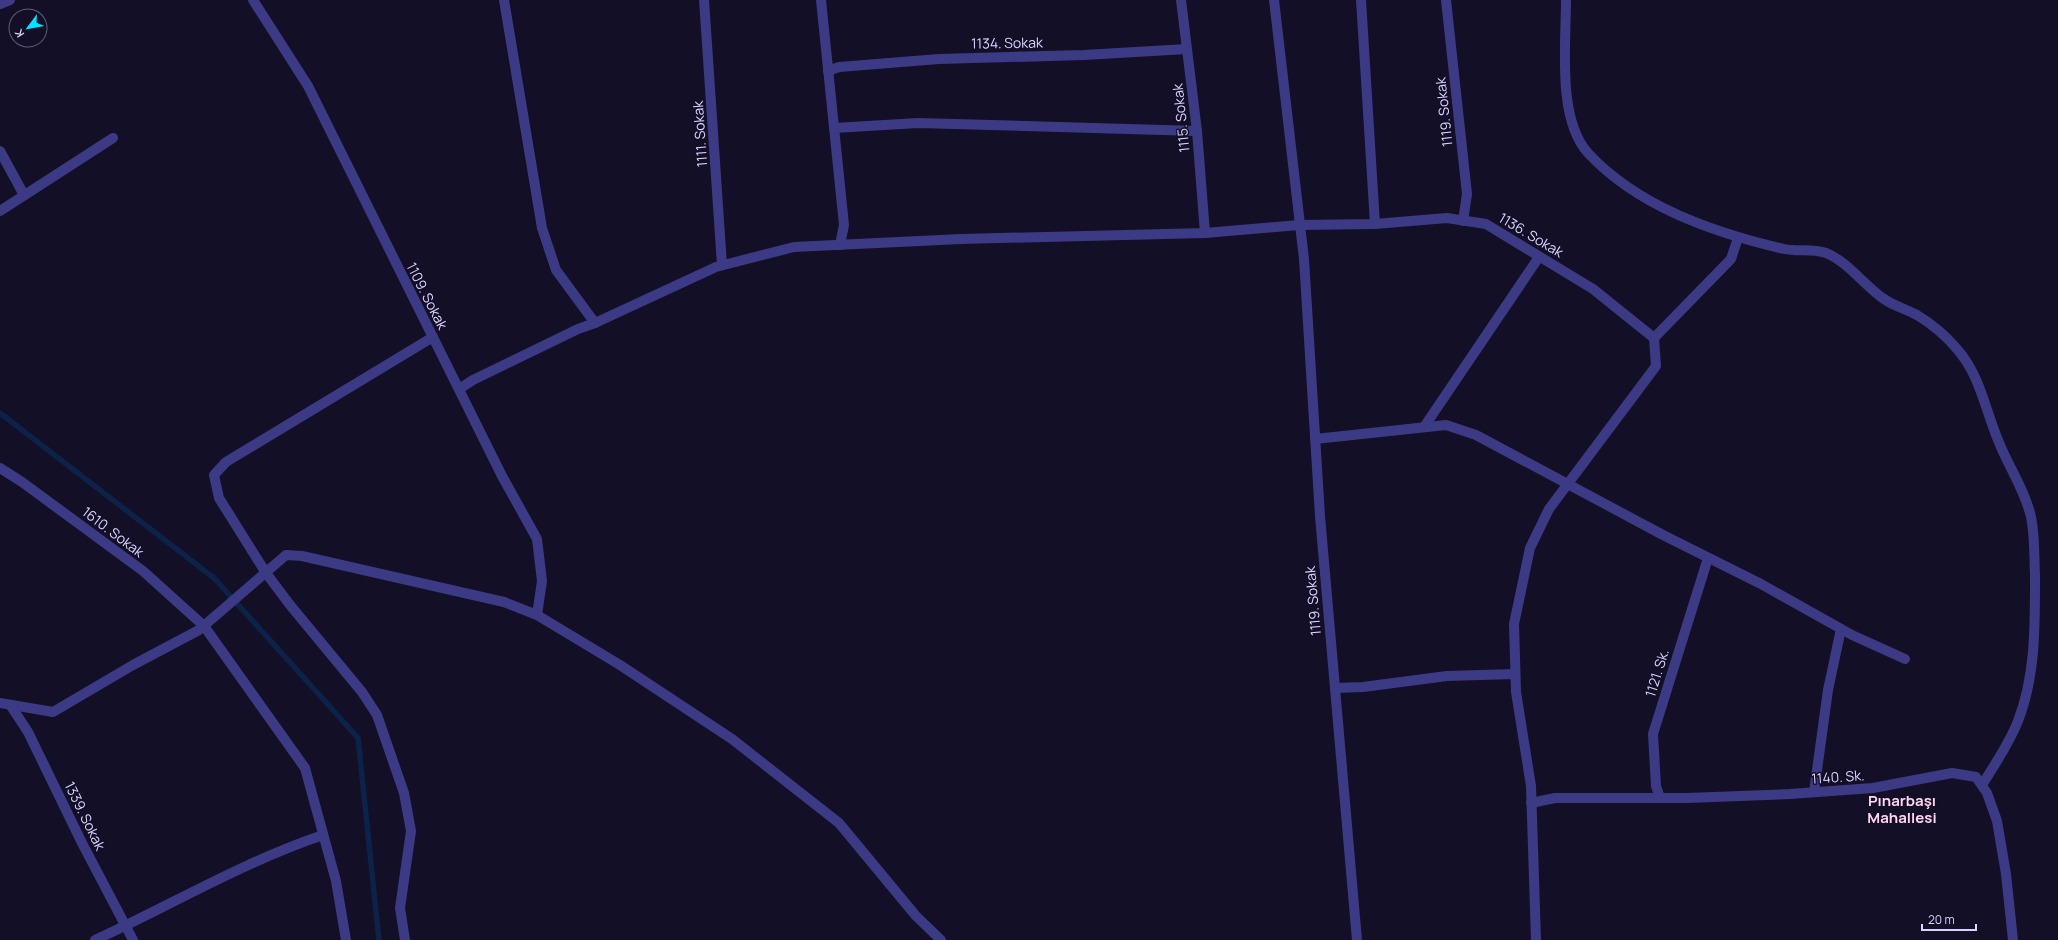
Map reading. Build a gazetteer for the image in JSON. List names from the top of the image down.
{
  "streets": {
    "street": [
      "1134. Sokak",
      "1119. Sokak",
      "1115. Sokak",
      "1111. Sokak",
      "1136. Sokak",
      "1109. Sokak",
      "1610. Sokak",
      "1121. Sk.",
      "1140. Sk.",
      "1339. Sokak"
    ]
  },
  "crossings": [
    ["1134. Sokak", "1115. Sokak"],
    ["1119. Sokak", "1136. Sokak"],
    ["1115. Sokak", "1136. Sokak"],
    ["1111. Sokak", "1136. Sokak"],
    ["1136. Sokak", "1109. Sokak"],
    ["1121. Sk.", "1140. Sk."]
  ],
  "districts": ["Pınarbaşı Mahallesi"],
  "scale_bar": "20 m",
  "north": "bottom left"
}
